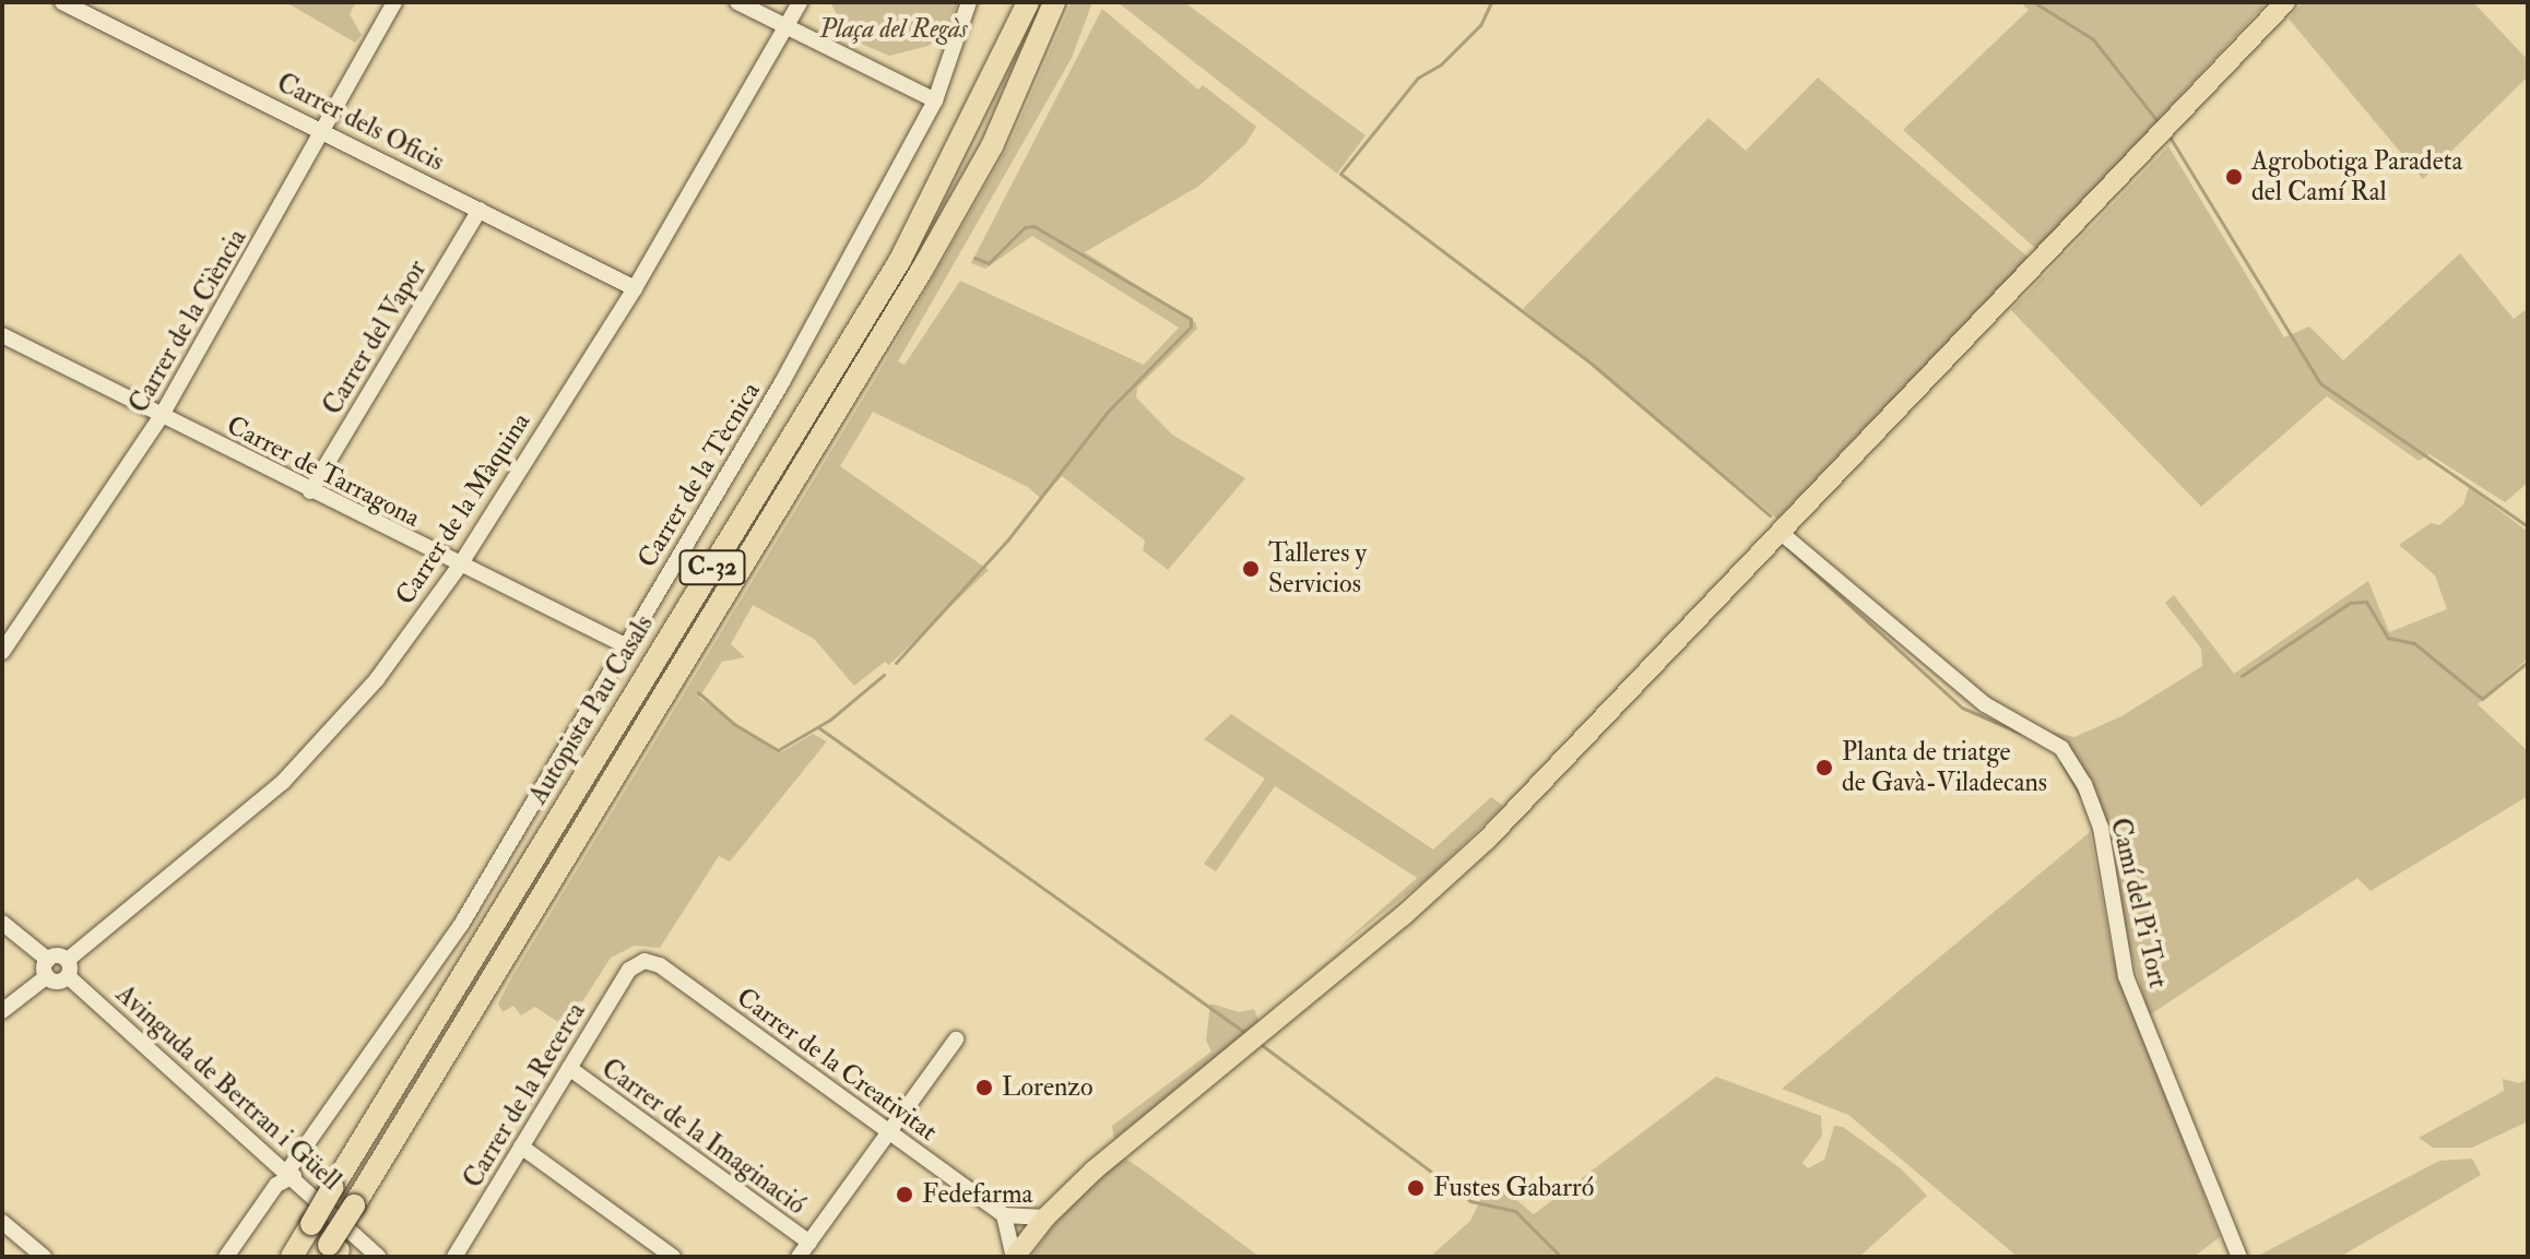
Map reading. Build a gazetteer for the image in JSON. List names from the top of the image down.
{
  "streets": {
    "highway": ["C-32", "Autopista Pau Casals"],
    "street": [
      "Carrer dels Oficis",
      "Carrer de la Ciència",
      "Carrer del Vapor",
      "Carrer de Tarragona",
      "Carrer de la Tècnica",
      "Carrer de la Màquina",
      "Camí del Pi Tort",
      "Carrer de la Creativitat",
      "Avinguda de Bertran i Güell",
      "Carrer de la Recerca",
      "Carrer de la Imaginació"
    ]
  },
  "crossings": [
    ["Carrer dels Oficis", "Carrer de la Ciència"],
    ["Carrer dels Oficis", "Carrer del Vapor"],
    ["Carrer dels Oficis", "Carrer de la Màquina"],
    ["Carrer de la Ciència", "Carrer de Tarragona"],
    ["Carrer del Vapor", "Carrer de Tarragona"],
    ["Carrer de Tarragona", "Carrer de la Tècnica"],
    ["Carrer de Tarragona", "Carrer de la Màquina"],
    ["Carrer de la Tècnica", "Avinguda de Bertran i Güell"],
    ["Carrer de la Màquina", "Avinguda de Bertran i Güell"],
    ["Autopista Pau Casals", "Avinguda de Bertran i Güell"],
    ["Carrer de la Creativitat", "Carrer de la Recerca"],
    ["Carrer de la Recerca", "Carrer de la Imaginació"]
  ],
  "parks": ["Plaça del Regàs"],
  "places": [
    "Agrobotiga Paradeta del Camí Ral",
    "Talleres y Servicios",
    "Planta de triatge de Gavà-Viladecans",
    "Lorenzo",
    "Fustes Gabarró",
    "Fedefarma"
  ]
}
